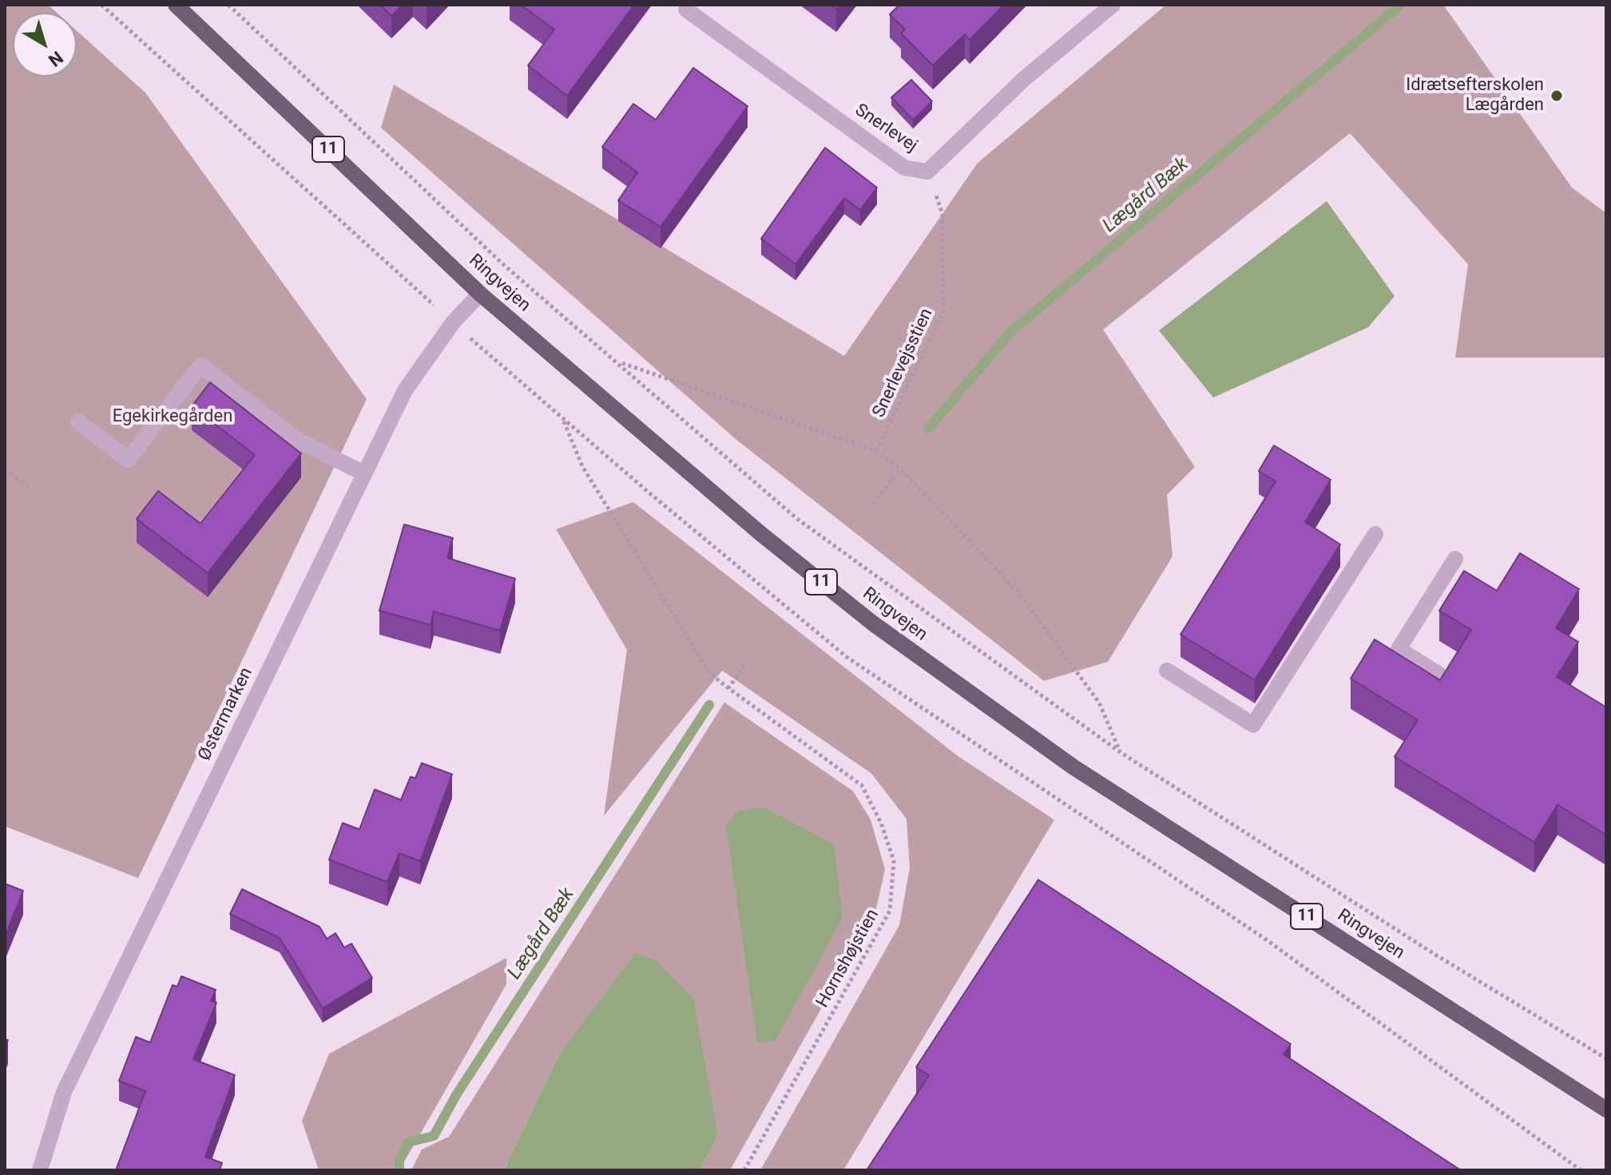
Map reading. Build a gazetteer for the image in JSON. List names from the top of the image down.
{
  "streets": {
    "main road": ["11", "Ringvejen"],
    "street": ["Snerlevej", "Østermarken"],
    "path": ["Snerlevejsstien", "Hornshøjstien"]
  },
  "crossings": [
    ["Snerlevej", "Snerlevejsstien"],
    ["Ringvejen", "Østermarken"]
  ],
  "water": ["Lægård Bæk"],
  "parks": ["Egekirkegården"],
  "places": ["Idrætsefterskolen Lægården"],
  "north": "bottom right"
}
